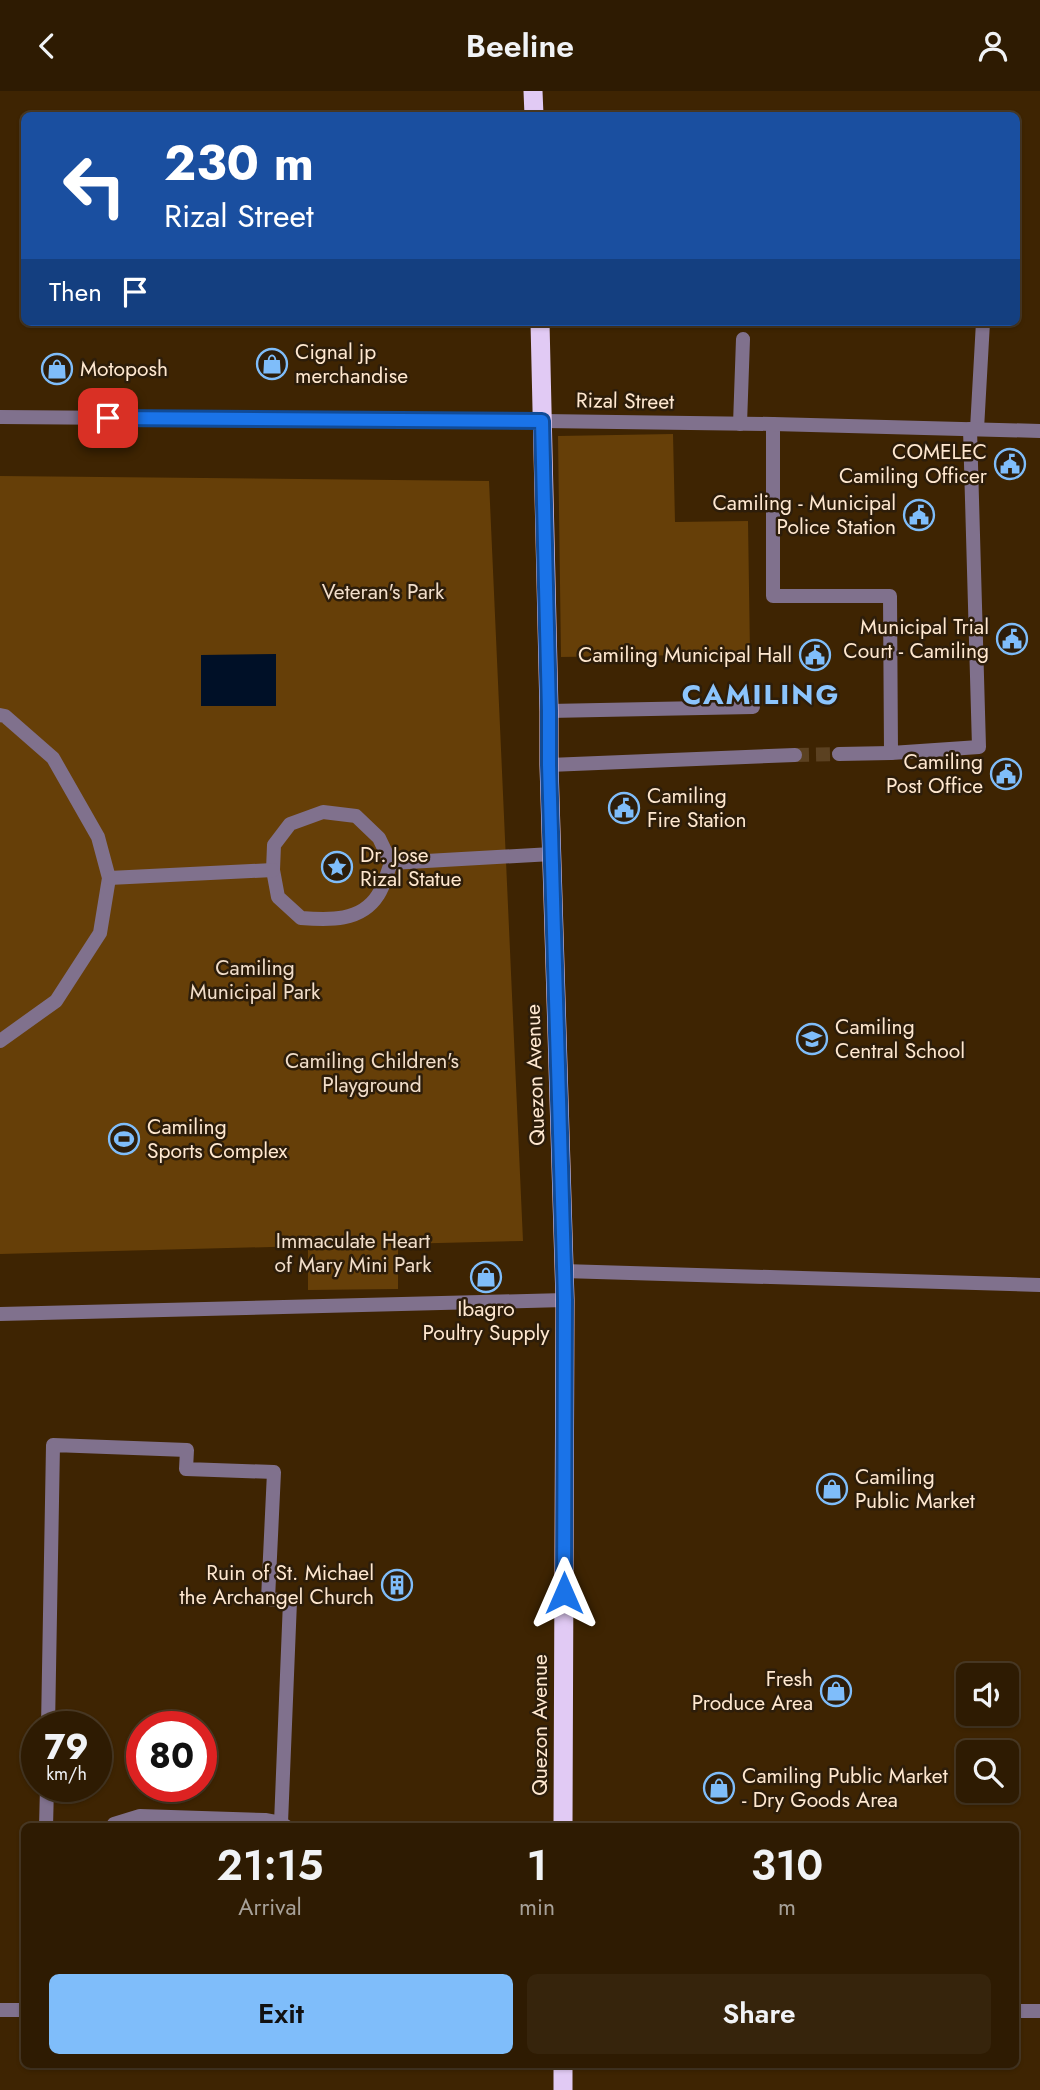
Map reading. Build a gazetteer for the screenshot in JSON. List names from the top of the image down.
{
  "streets": {
    "highway": ["Quezon Avenue"],
    "street": ["Rizal Street"]
  },
  "crossings": [
    ["Rizal Street", "Quezon Avenue"]
  ],
  "districts": ["CAMILING"],
  "parks": [
    "Veteran's Park",
    "Camiling Municipal Park",
    "Camiling Children's Playground",
    "Immaculate Heart of Mary Mini Park"
  ],
  "places": {
    "shop": [
      "Cignal jp merchandise",
      "Motoposh",
      "Ibagro Poultry Supply",
      "Camiling Public Market",
      "Fresh Produce Area",
      "Camiling Public Market - Dry Goods Area"
    ],
    "public building": [
      "COMELEC Camiling Officer",
      "Camiling - Municipal Police Station",
      "Municipal Trial Court - Camiling",
      "Camiling Municipal Hall",
      "Camiling Post Office",
      "Camiling Fire Station"
    ],
    "place": ["Dr. Jose Rizal Statue"],
    "school or university": ["Camiling Central School"],
    "sports": ["Camiling Sports Complex"],
    "building": ["Ruin of St. Michael the Archangel Church"]
  },
  "page": {
    "header": "Beeline",
    "turn": ["230 m", "Rizal Street"],
    "then": "Then",
    "speed": "79 km/h",
    "limit": "80",
    "eta": [
      "21:15",
      "Arrival",
      "1",
      "min",
      "310",
      "m"
    ],
    "buttons": ["Exit", "Share"]
  }
}
